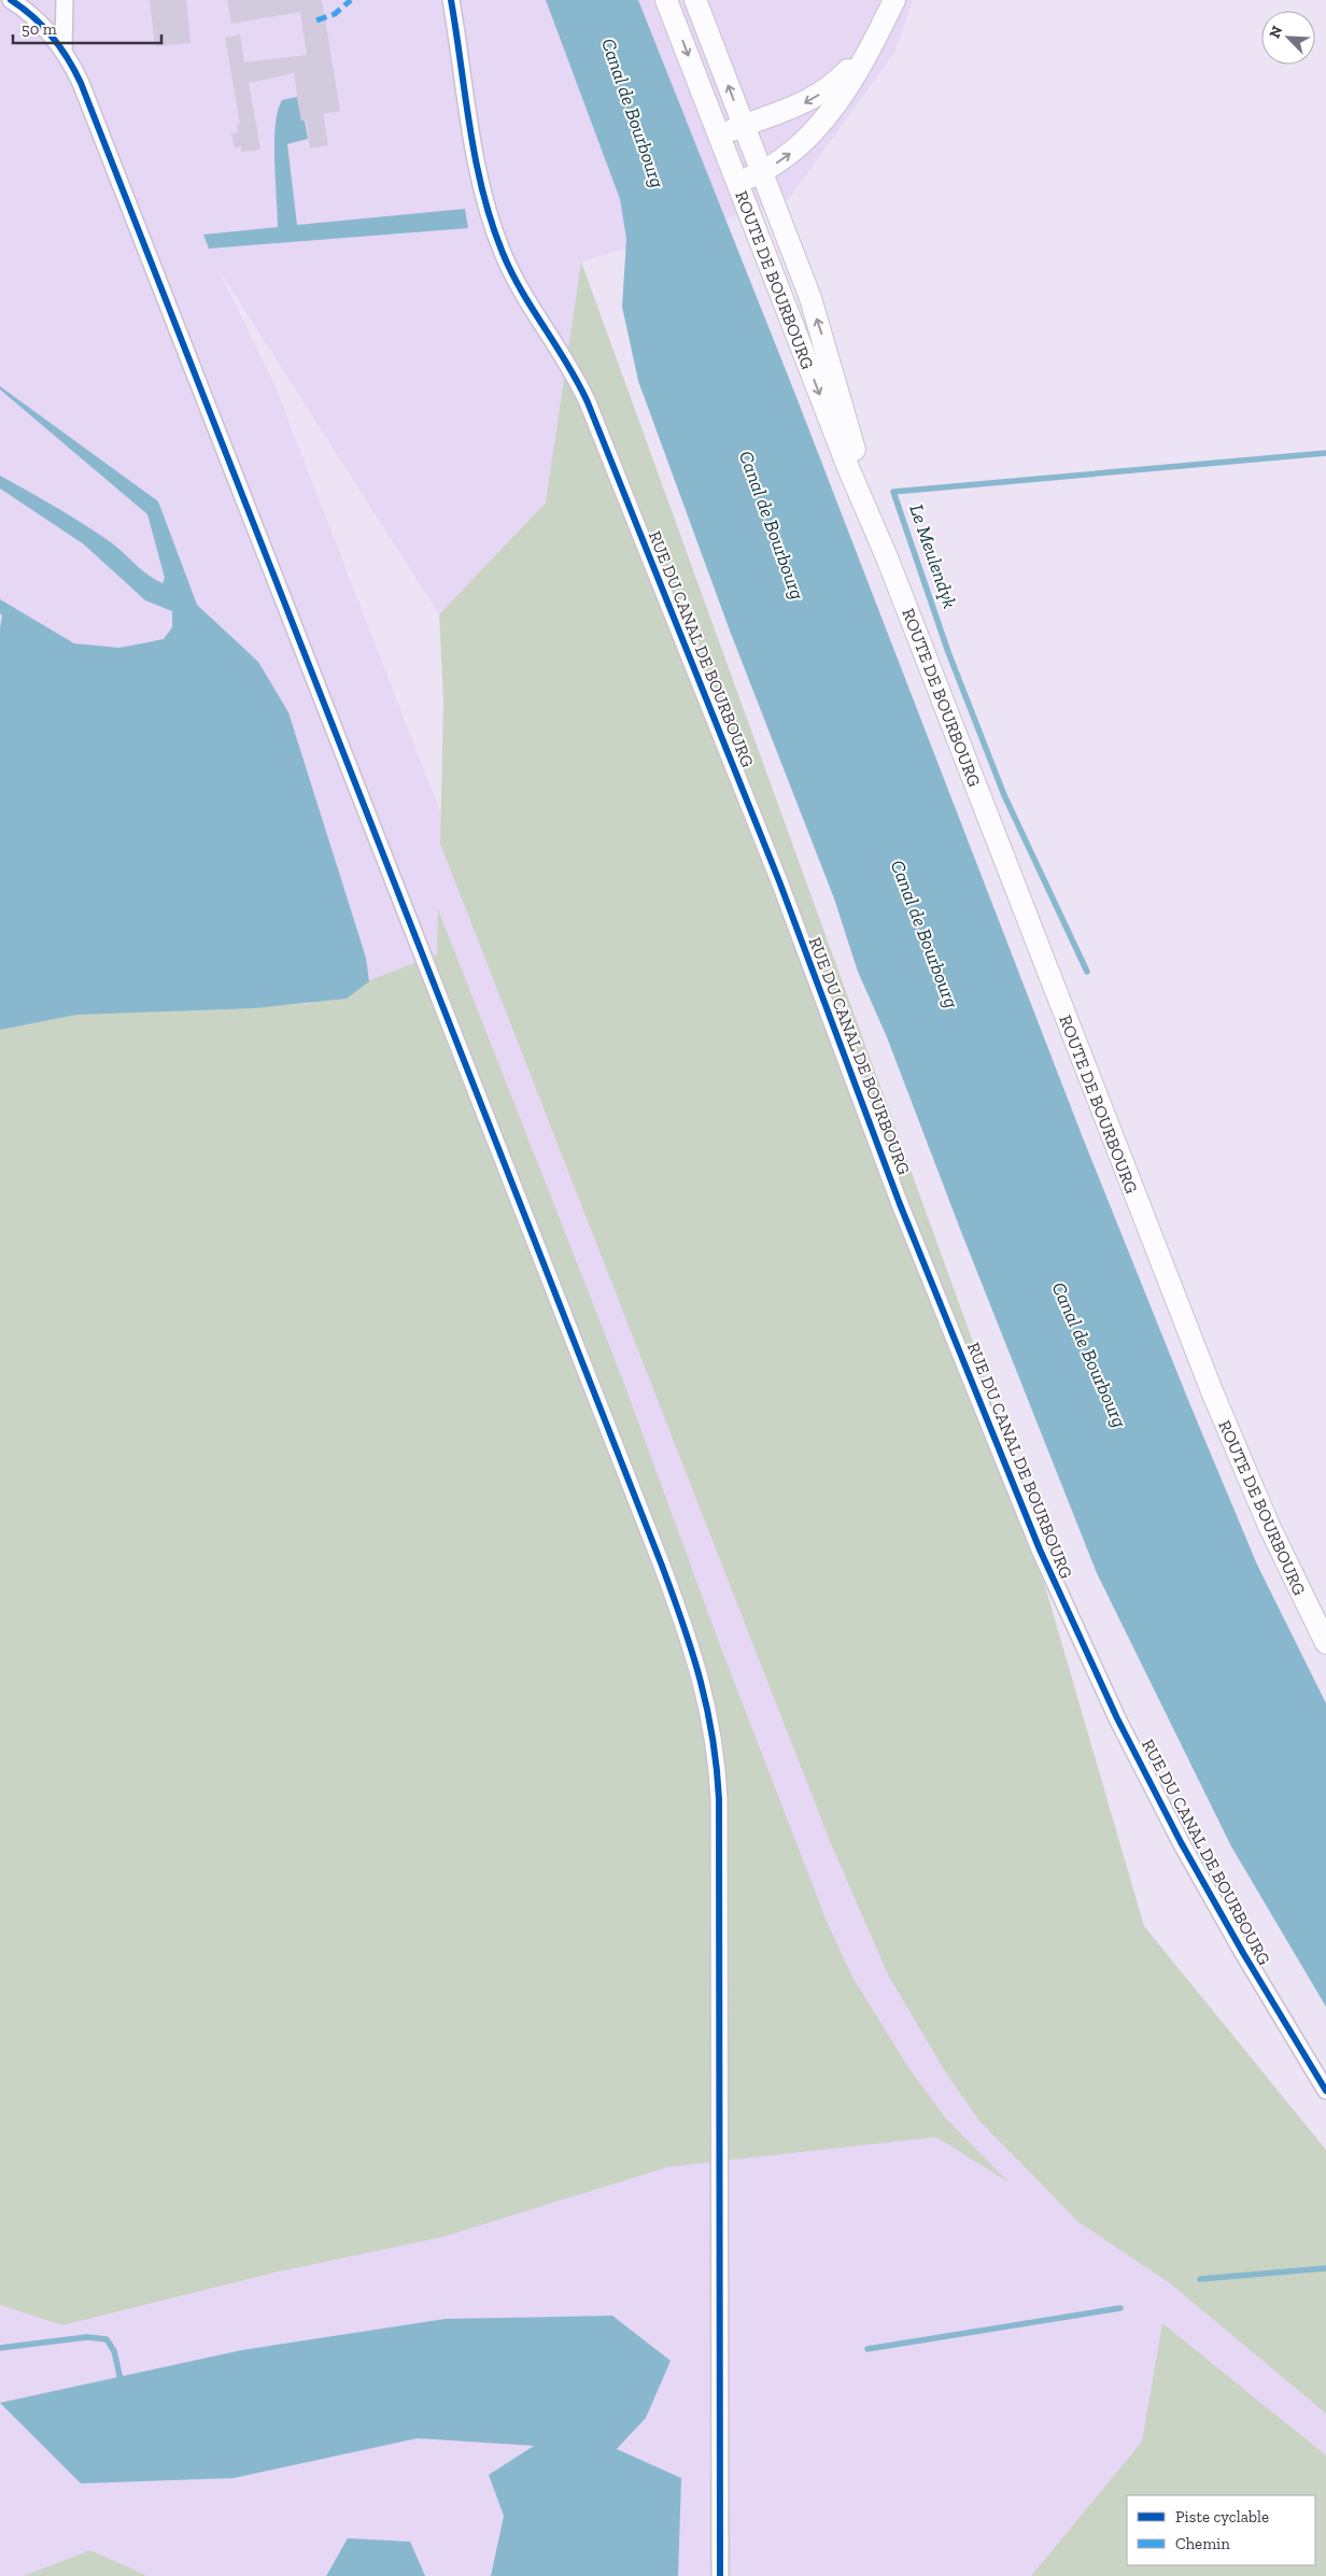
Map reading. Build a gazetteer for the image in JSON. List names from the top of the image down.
{
  "streets": {
    "main road": ["ROUTE DE BOURBOURG"],
    "street": ["RUE DU CANAL DE BOURBOURG"]
  },
  "water": ["Canal de Bourbourg", "Le Meulendyk"],
  "legend": ["Piste cyclable", "Chemin"],
  "scale_bar": "50 m",
  "north": "top left"
}
